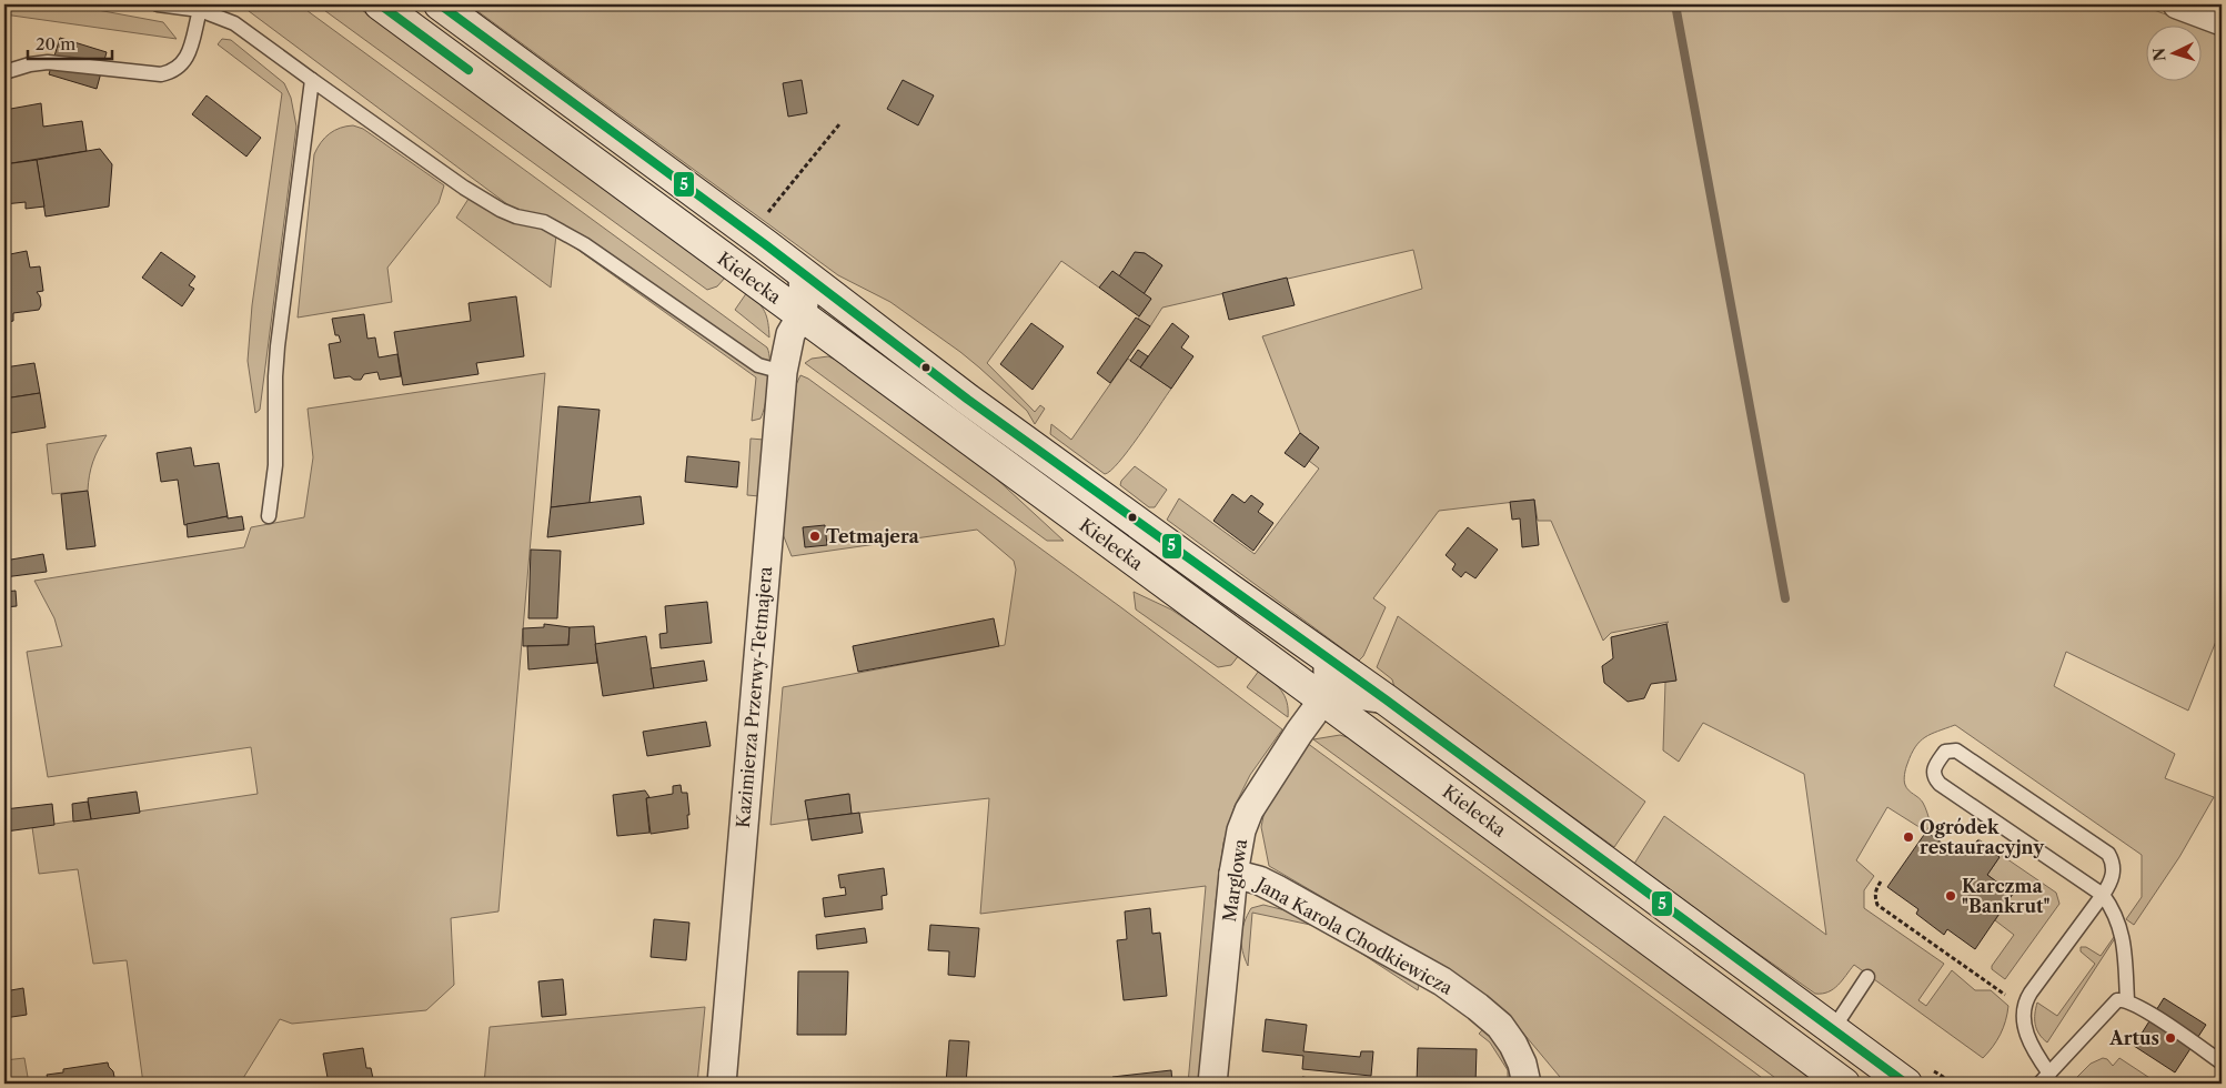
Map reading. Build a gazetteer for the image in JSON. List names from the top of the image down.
{
  "streets": {
    "main road": ["Kielecka"],
    "street": ["Kazimierza Przerwy-Tetmajera", "Marglowa", "Jana Karola Chodkiewicza"]
  },
  "crossings": [
    ["Kielecka", "Kazimierza Przerwy-Tetmajera"],
    ["Kielecka", "Marglowa"],
    ["Marglowa", "Jana Karola Chodkiewicza"]
  ],
  "places": [
    "Tetmajera",
    "Ogródek restauracyjny",
    "Karczma \"Bankrut\"",
    "Artus"
  ],
  "lines": ["transit line 5"],
  "scale_bar": "20 m",
  "north": "left"
}
